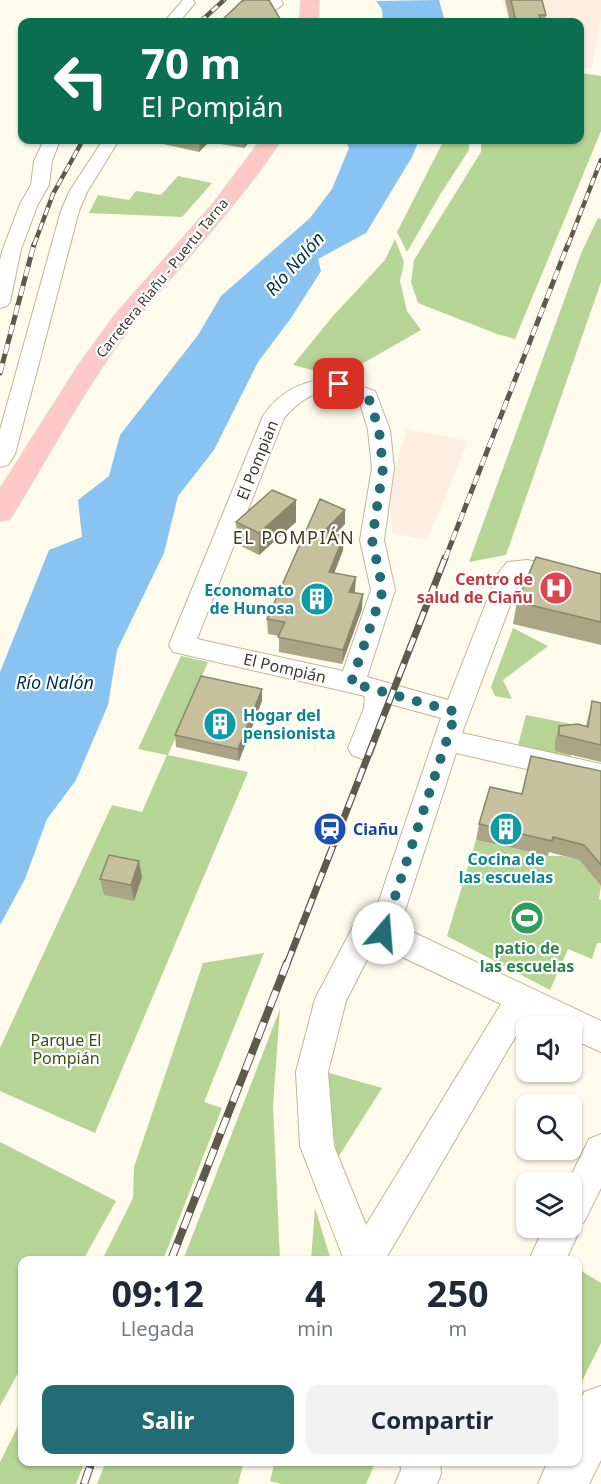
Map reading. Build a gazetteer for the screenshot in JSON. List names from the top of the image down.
{
  "streets": {
    "main road": ["Carretera Riañu - Puertu Tarna"],
    "street": ["El Pompian", "El Pompián"]
  },
  "crossings": [
    ["El Pompian", "El Pompián"]
  ],
  "districts": ["EL POMPIÁN"],
  "water": ["Río Nalón"],
  "parks": ["Parque El Pompián"],
  "places": {
    "hospital": ["Centro de salud de Ciañu"],
    "building": ["Economato de Hunosa", "Hogar del pensionista", "Cocina de las escuelas"],
    "station": ["Ciañu"],
    "sports": ["patio de las escuelas"]
  },
  "page": {
    "turn": ["70 m", "El Pompián"],
    "eta": [
      "09:12",
      "Llegada",
      "4",
      "min",
      "250",
      "m"
    ],
    "buttons": ["Salir", "Compartir"]
  }
}
